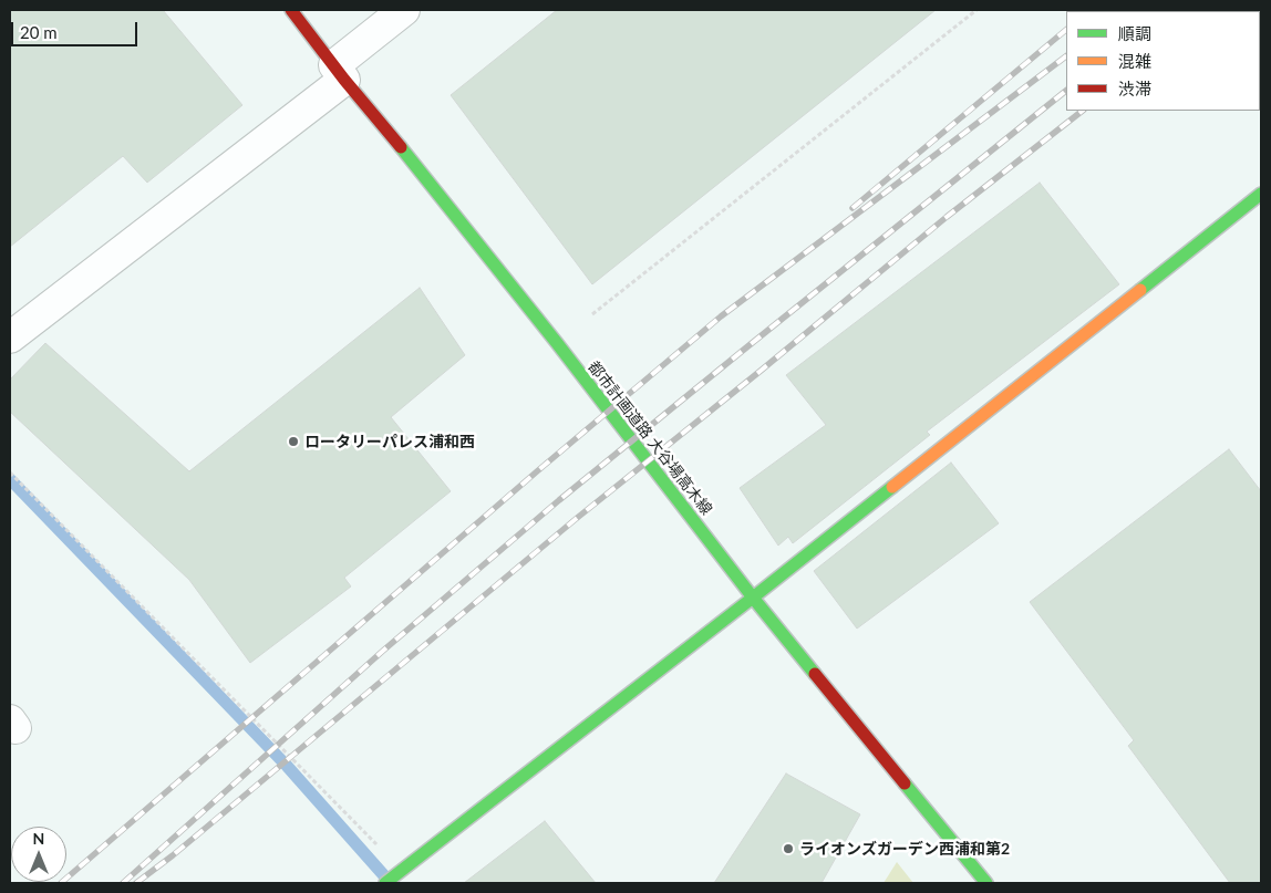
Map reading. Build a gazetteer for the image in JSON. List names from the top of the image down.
{
  "streets": {
    "street": ["都市計画道路 大谷場高木線"]
  },
  "places": ["ロータリーパレス浦和西", "ライオンズガーデン西浦和第2"],
  "legend": ["順調", "混雑", "渋滞"],
  "scale_bar": "20 m",
  "north": "top"
}
